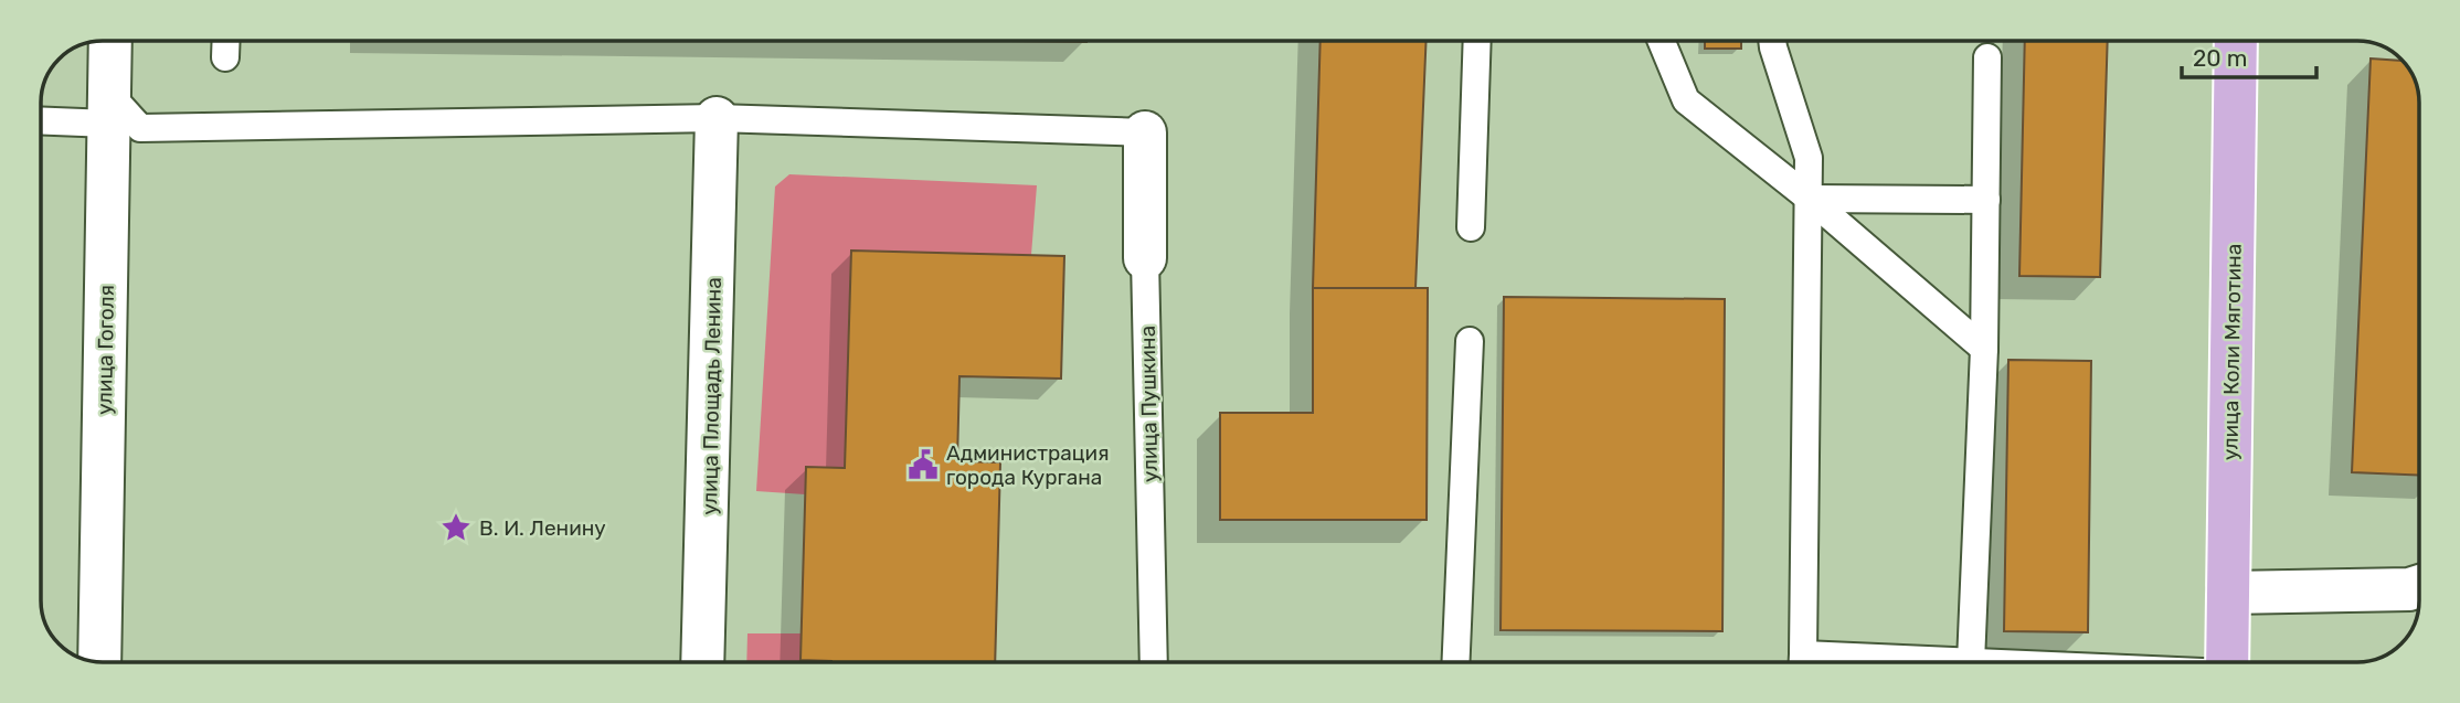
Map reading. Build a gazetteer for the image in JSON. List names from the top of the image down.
{
  "streets": {
    "main road": ["улица Коли Мяготина"],
    "street": ["улица Гоголя", "улица Площадь Ленина", "улица Пушкина"]
  },
  "places": {
    "public building": ["Администрация города Кургана"],
    "place": ["В. И. Ленину"]
  },
  "scale_bar": "20 m"
}
